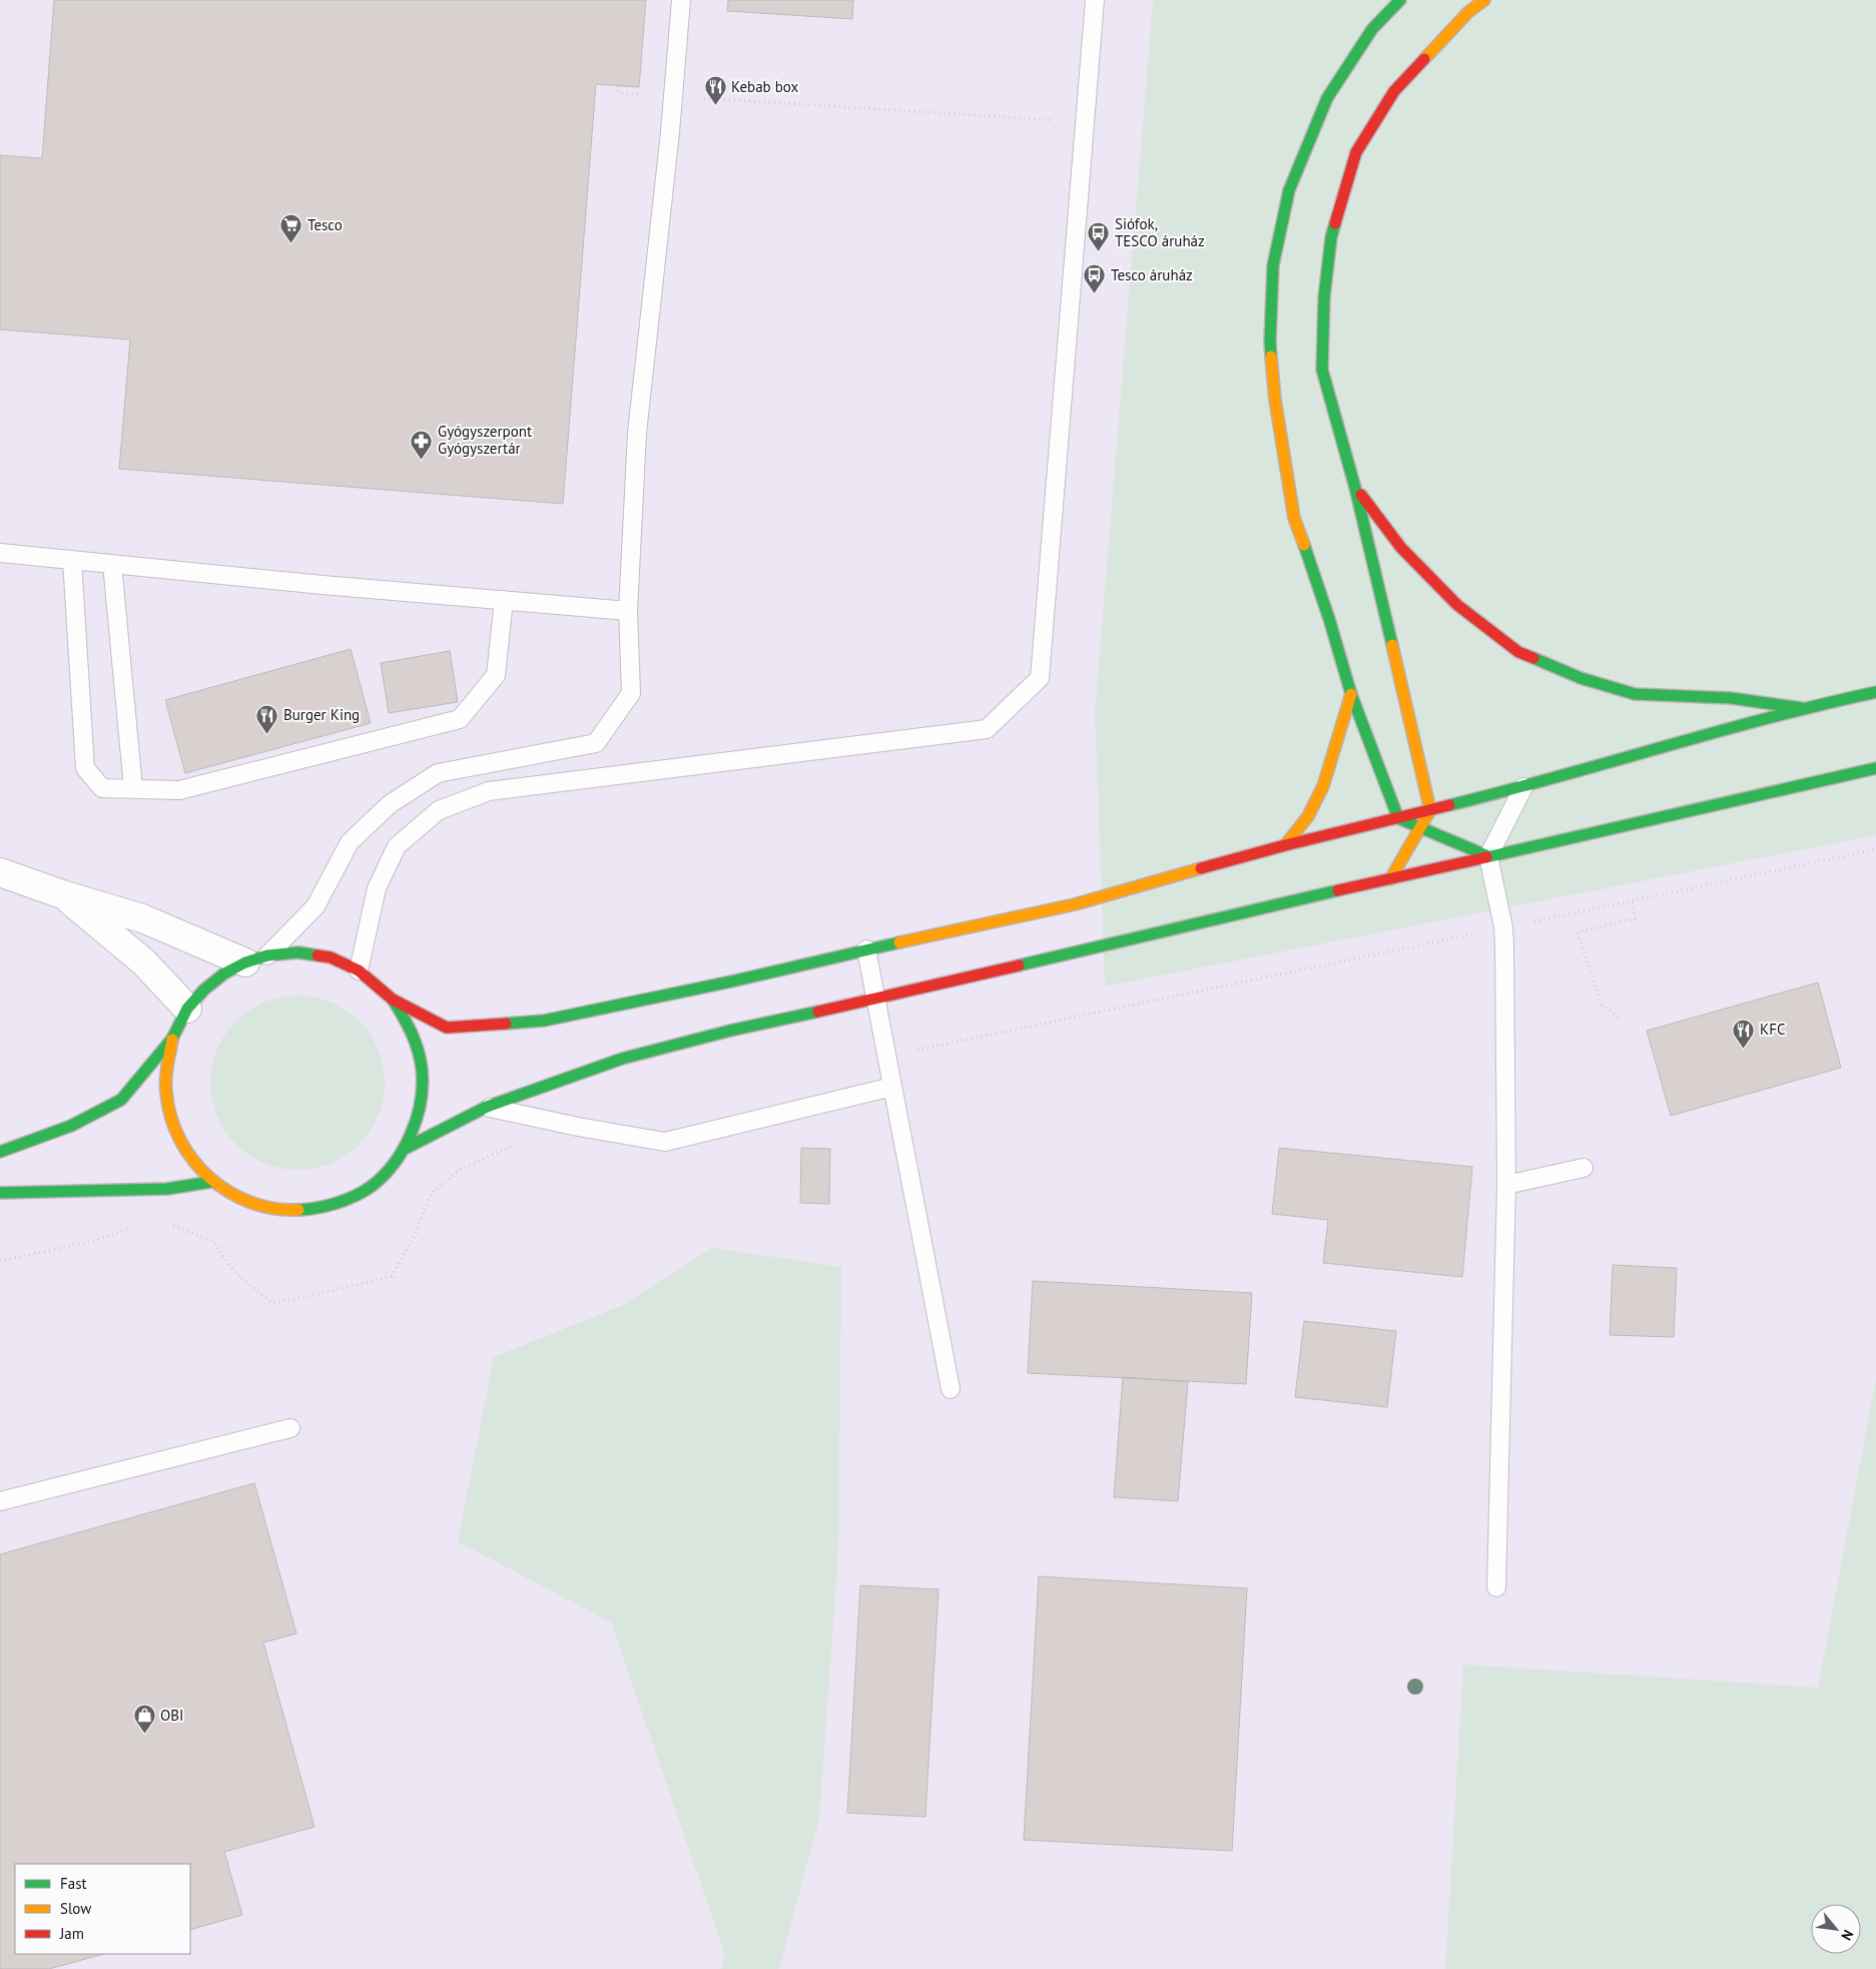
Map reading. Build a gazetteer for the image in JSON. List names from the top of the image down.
{
  "places": {
    "restaurant": ["Kebab box", "Burger King", "KFC"],
    "supermarket": ["Tesco"],
    "bus stop": ["Siófok, TESCO áruház", "Tesco áruház"],
    "pharmacy": ["Gyógyszerpont Gyógyszertár"],
    "shop": ["OBI"]
  },
  "legend": ["Fast", "Slow", "Jam"],
  "north": "bottom right"
}
